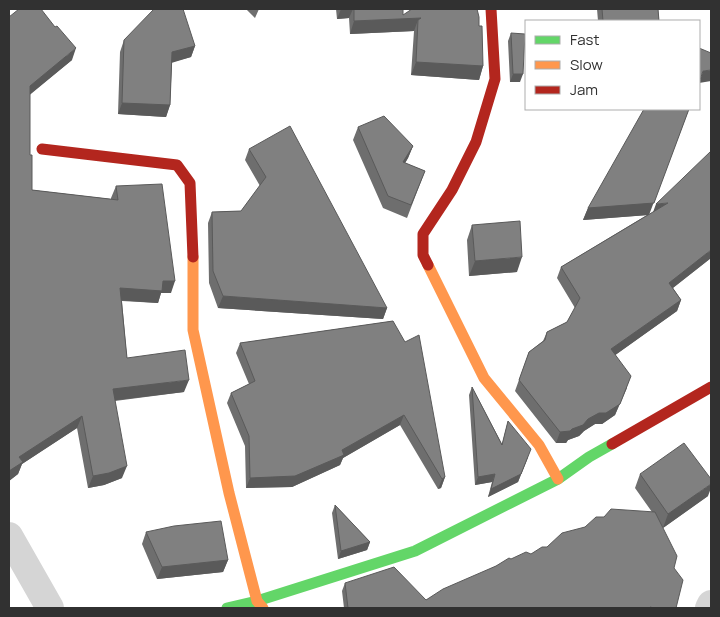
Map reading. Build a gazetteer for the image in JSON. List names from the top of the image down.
{
  "legend": ["Fast", "Slow", "Jam"]
}
